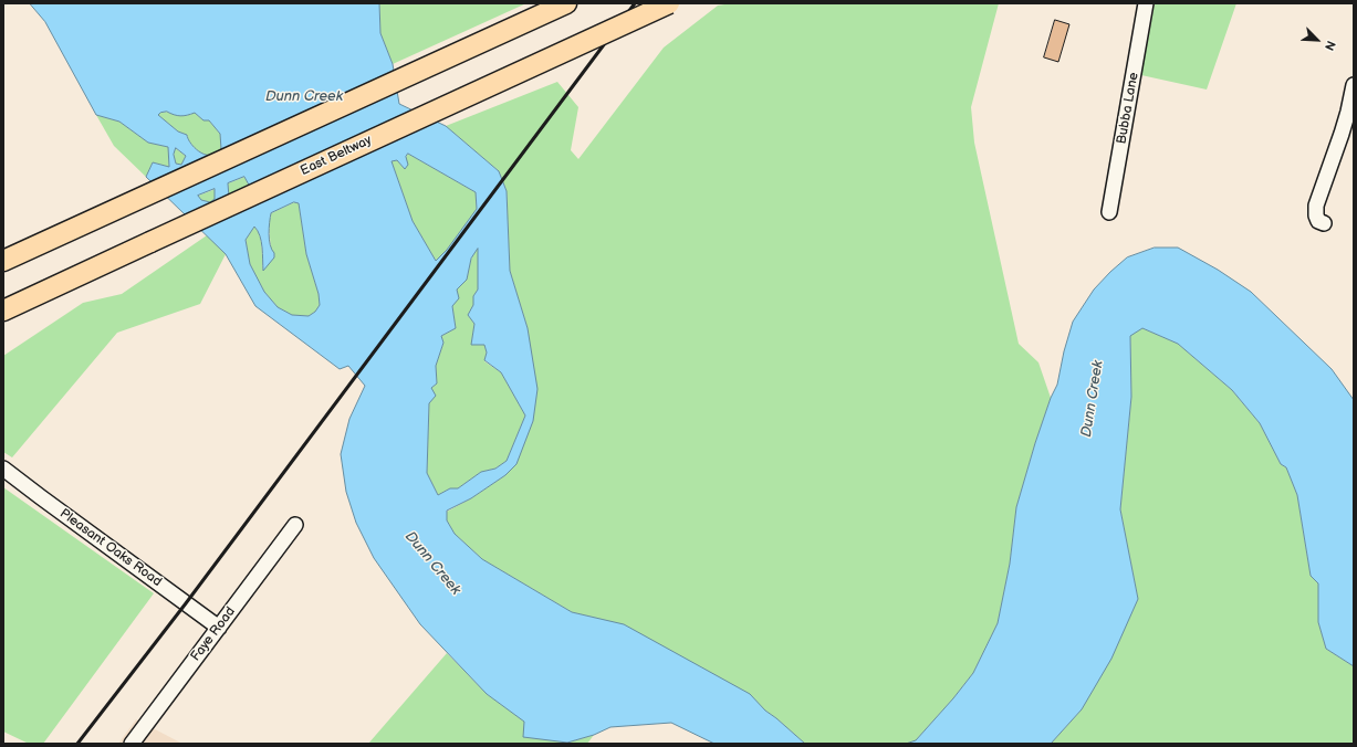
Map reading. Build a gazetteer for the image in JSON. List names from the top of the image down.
{
  "streets": {
    "highway": ["East Beltway"],
    "street": ["Bubba Lane", "Pleasant Oaks Road", "Faye Road"]
  },
  "crossings": [
    ["Pleasant Oaks Road", "Faye Road"]
  ],
  "water": ["Dunn Creek"],
  "north": "bottom right"
}
